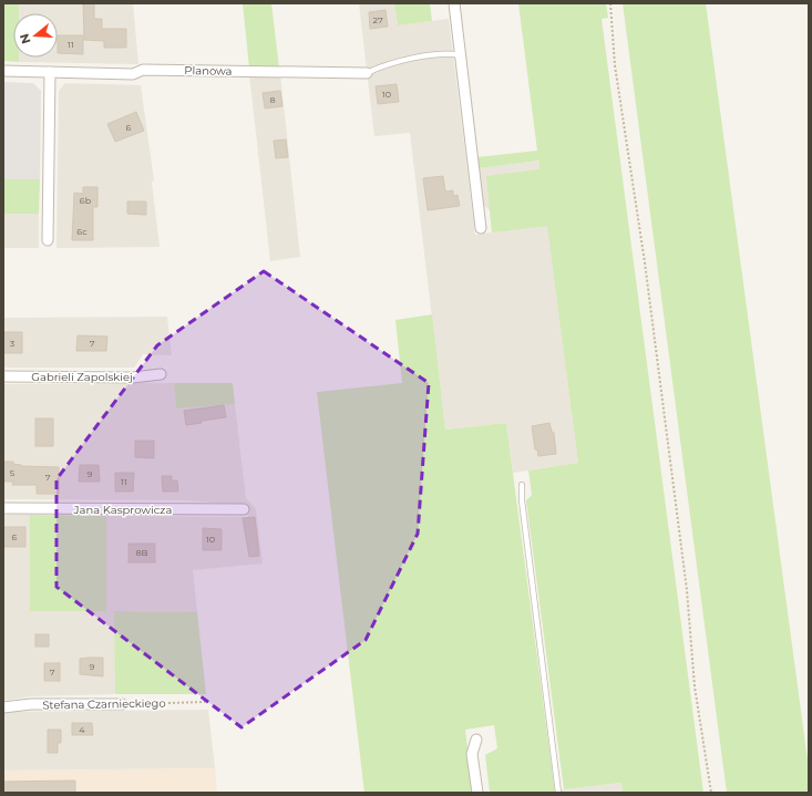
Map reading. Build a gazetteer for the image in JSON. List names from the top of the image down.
{
  "streets": {
    "street": [
      "Planowa",
      "Gabrieli Zapolskiej",
      "Jana Kasprowicza",
      "Stefana Czarnieckiego"
    ]
  },
  "house_numbers": [
    "27",
    "11",
    "10",
    "8",
    "6",
    "6b",
    "6c",
    "3",
    "7",
    "5",
    "9",
    "7",
    "11",
    "6",
    "10",
    "8B",
    "9",
    "7",
    "4"
  ],
  "north": "left"
}
